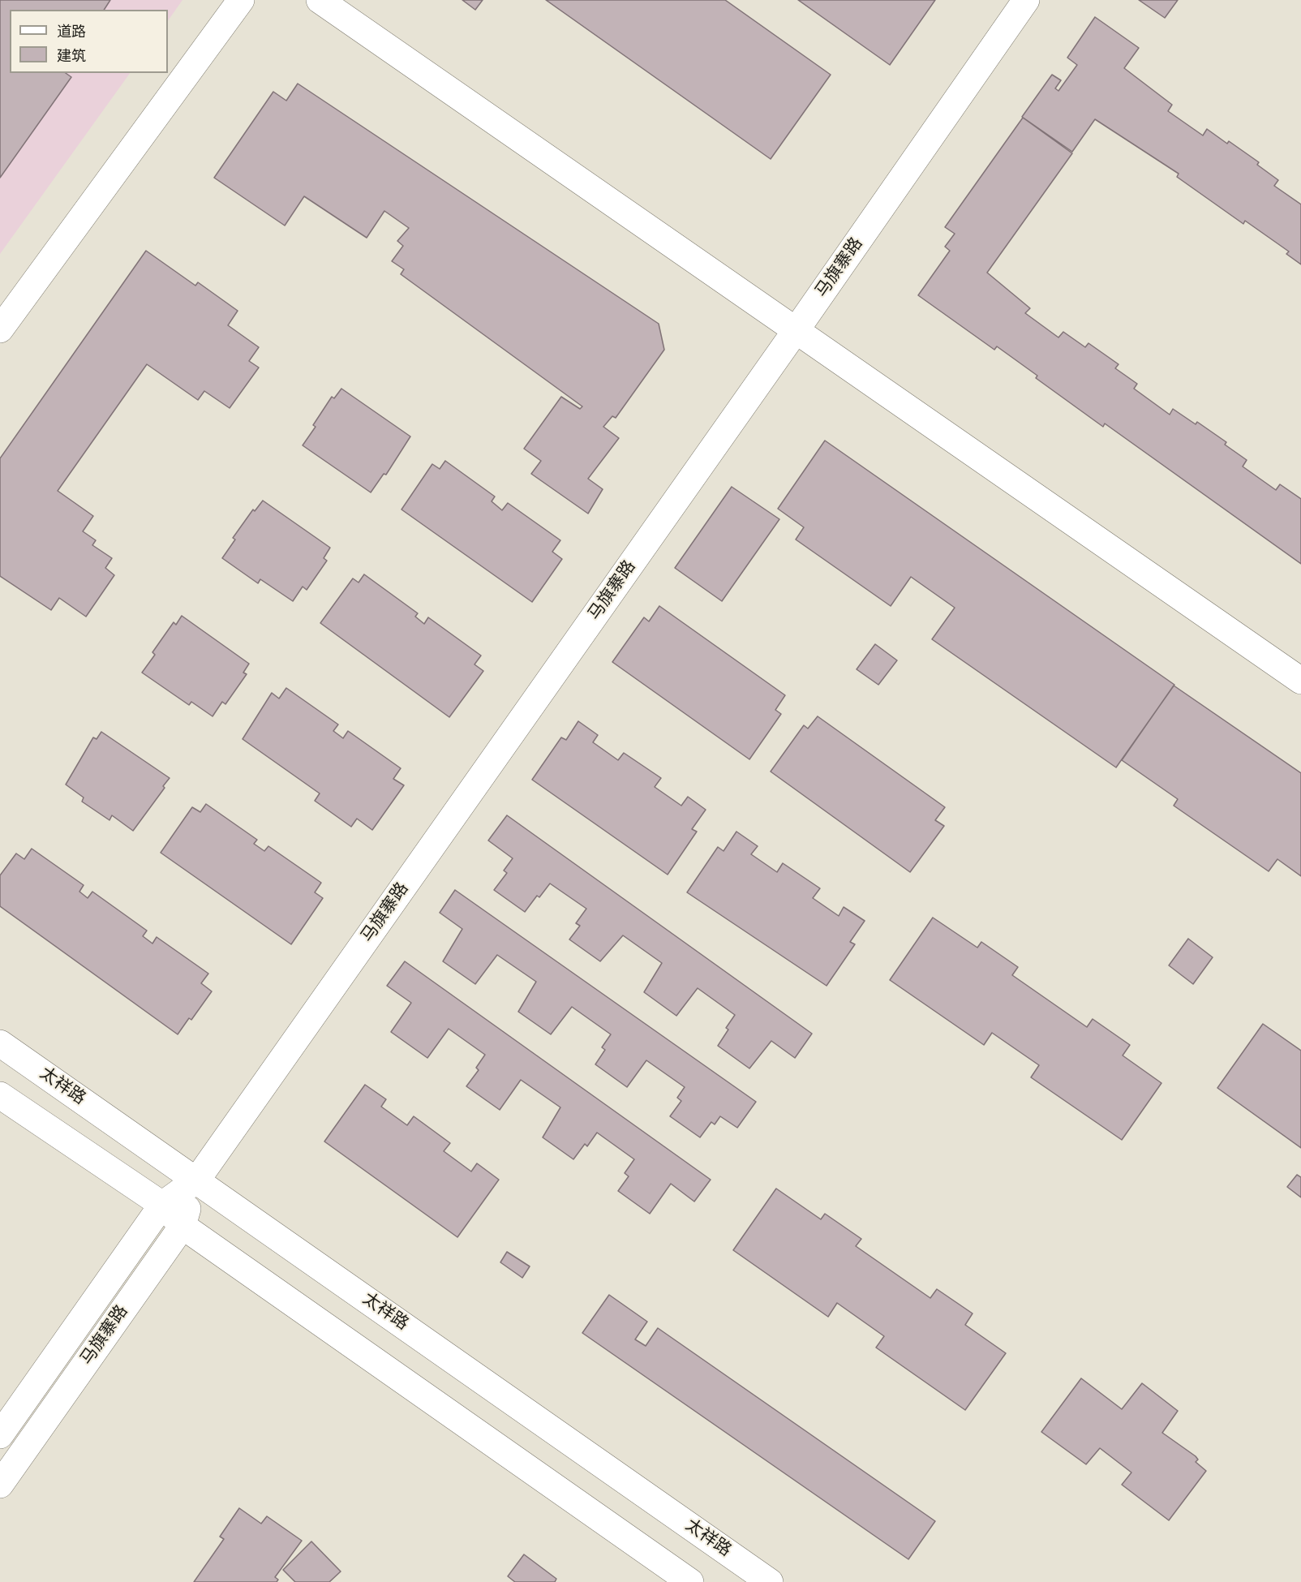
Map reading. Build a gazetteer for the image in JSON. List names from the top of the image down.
{
  "streets": {
    "street": ["马旗寨路", "太祥路"]
  },
  "crossings": [
    ["马旗寨路", "太祥路"]
  ],
  "legend": ["道路", "建筑"]
}
